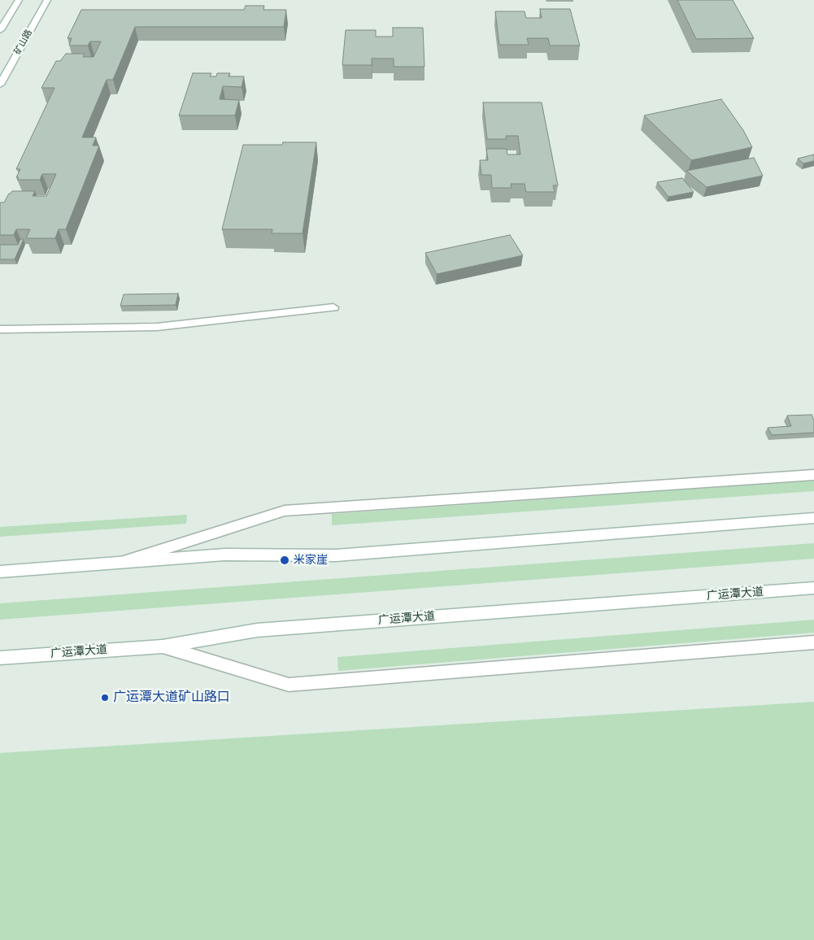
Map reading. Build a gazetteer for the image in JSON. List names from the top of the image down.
{
  "streets": {
    "main road": ["矿山路", "广运潭大道"]
  },
  "places": ["米家崖", "广运潭大道矿山路口"]
}
